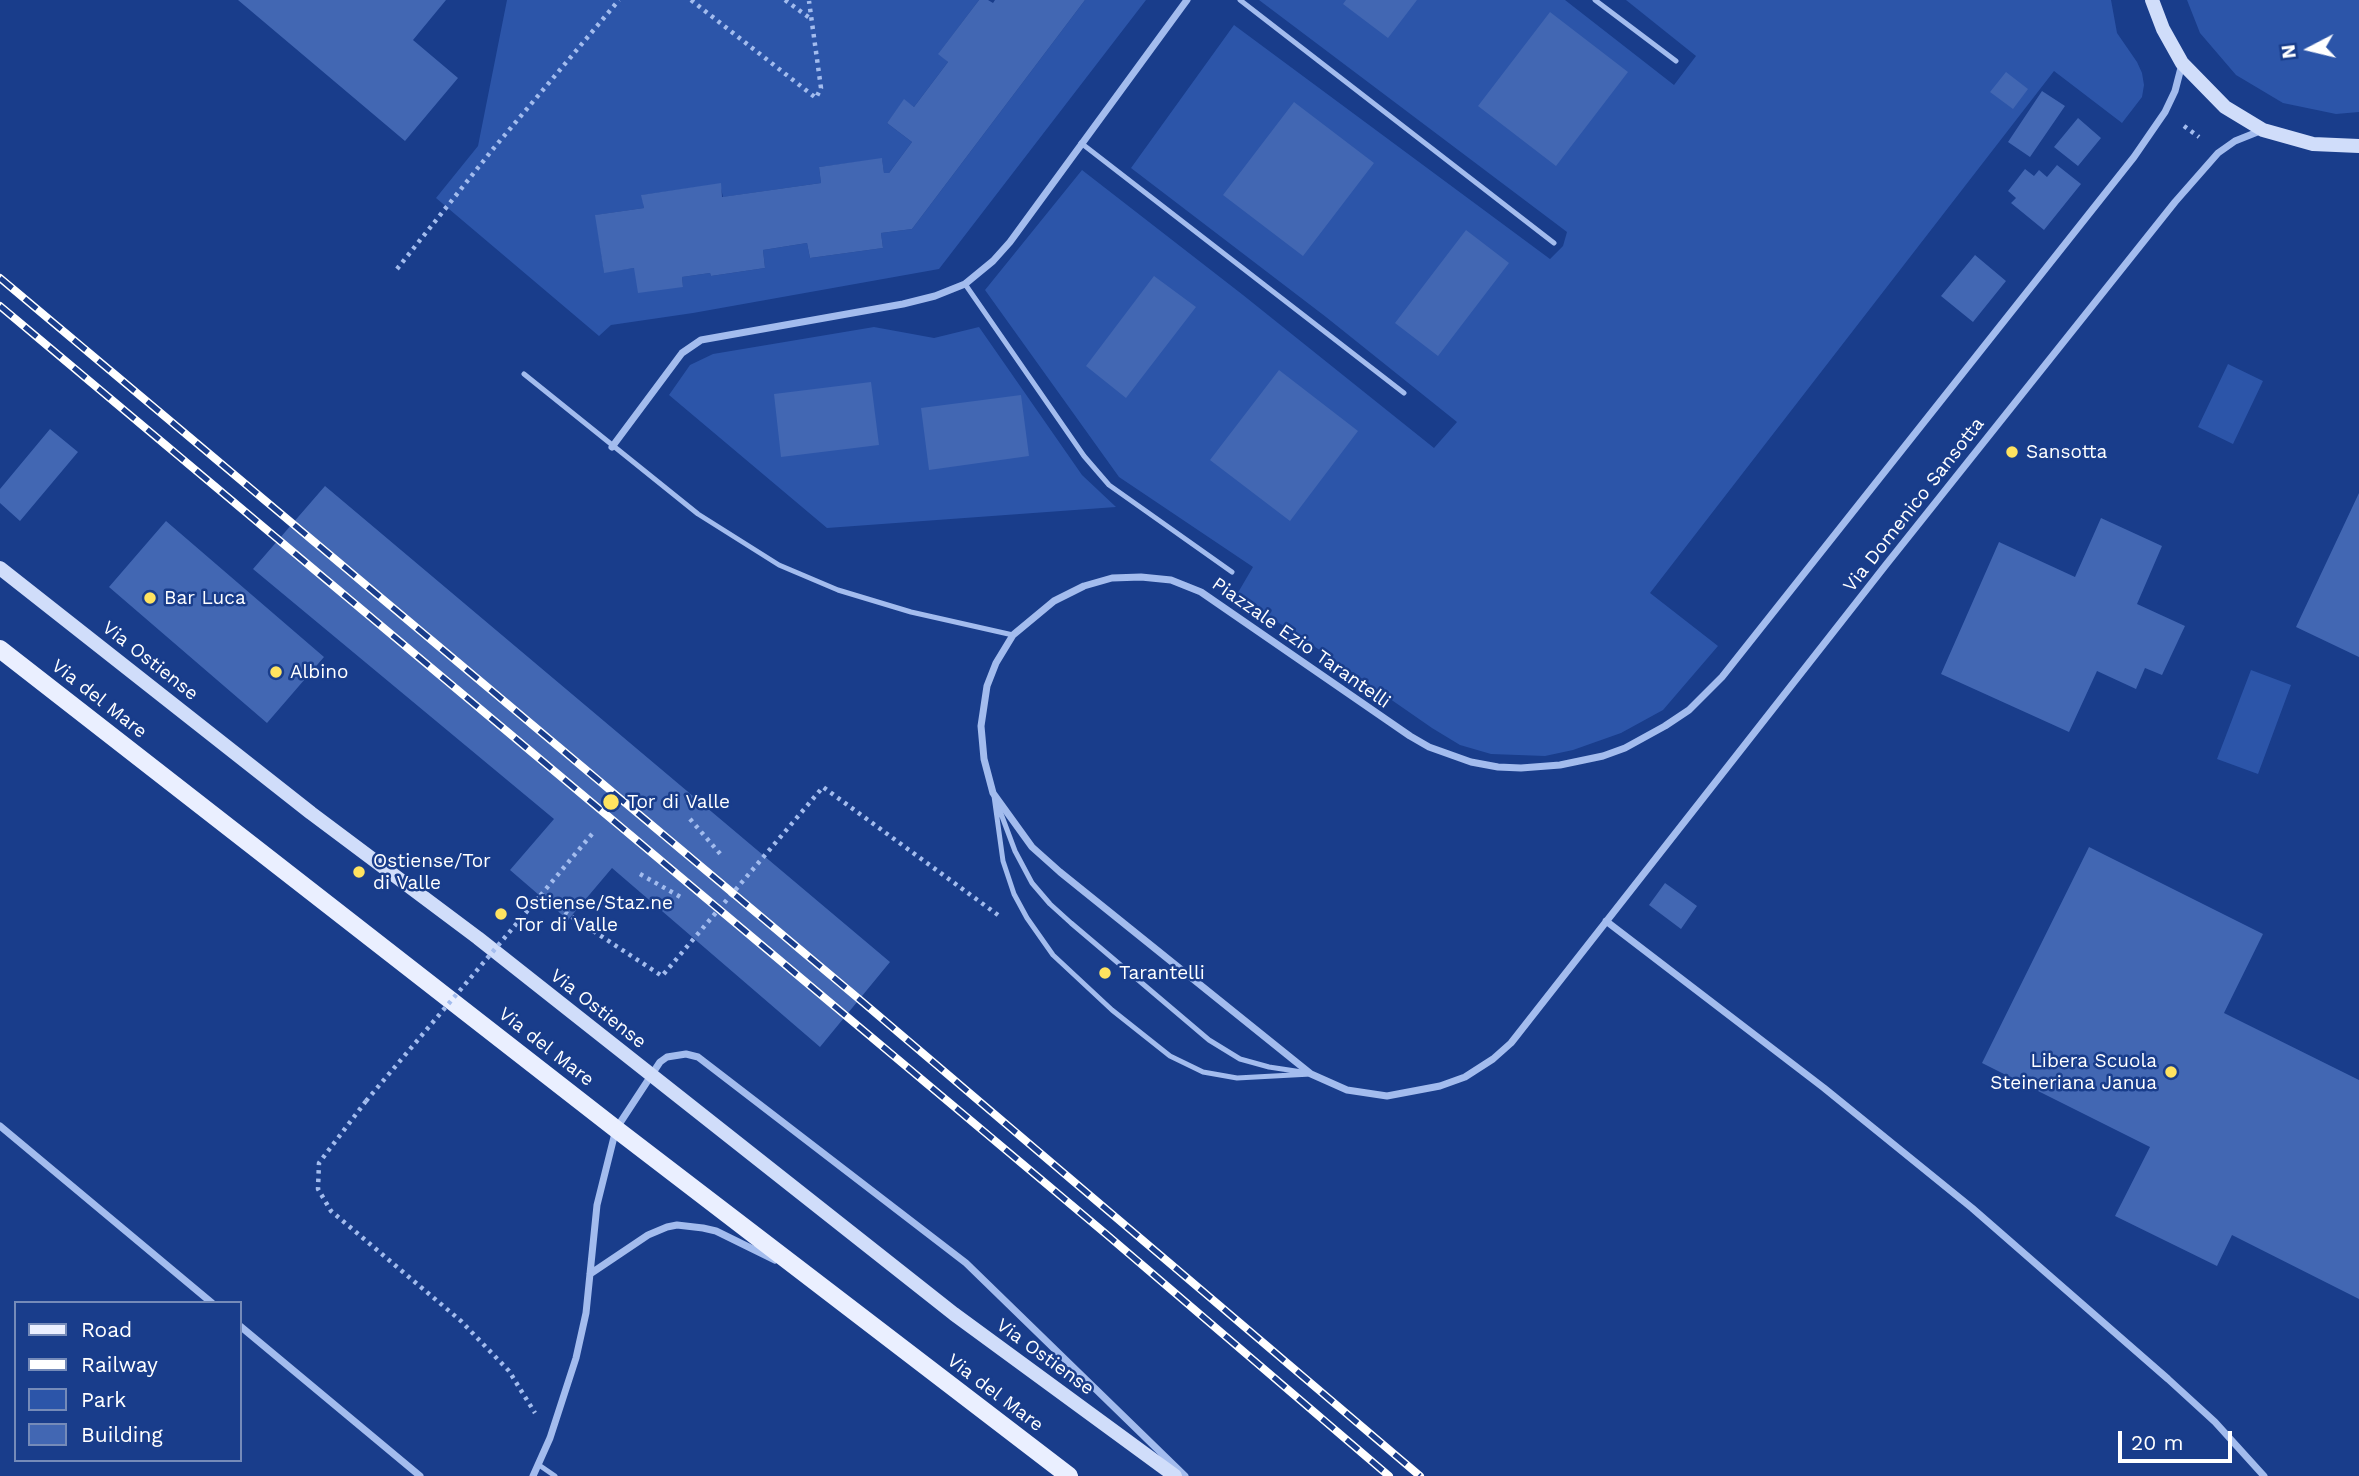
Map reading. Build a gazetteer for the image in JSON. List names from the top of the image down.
{
  "streets": {
    "main road": ["Via Ostiense", "Via del Mare"],
    "street": ["Via Domenico Sansotta", "Piazzale Ezio Tarantelli"]
  },
  "crossings": [
    ["Via Domenico Sansotta", "Piazzale Ezio Tarantelli"]
  ],
  "places": [
    "Sansotta",
    "Bar Luca",
    "Albino",
    "Tor di Valle",
    "Ostiense/Tor di Valle",
    "Ostiense/Staz.ne Tor di Valle",
    "Tarantelli",
    "Libera Scuola Steineriana Janua"
  ],
  "legend": [
    "Road",
    "Railway",
    "Park",
    "Building"
  ],
  "scale_bar": "20 m",
  "north": "left"
}
